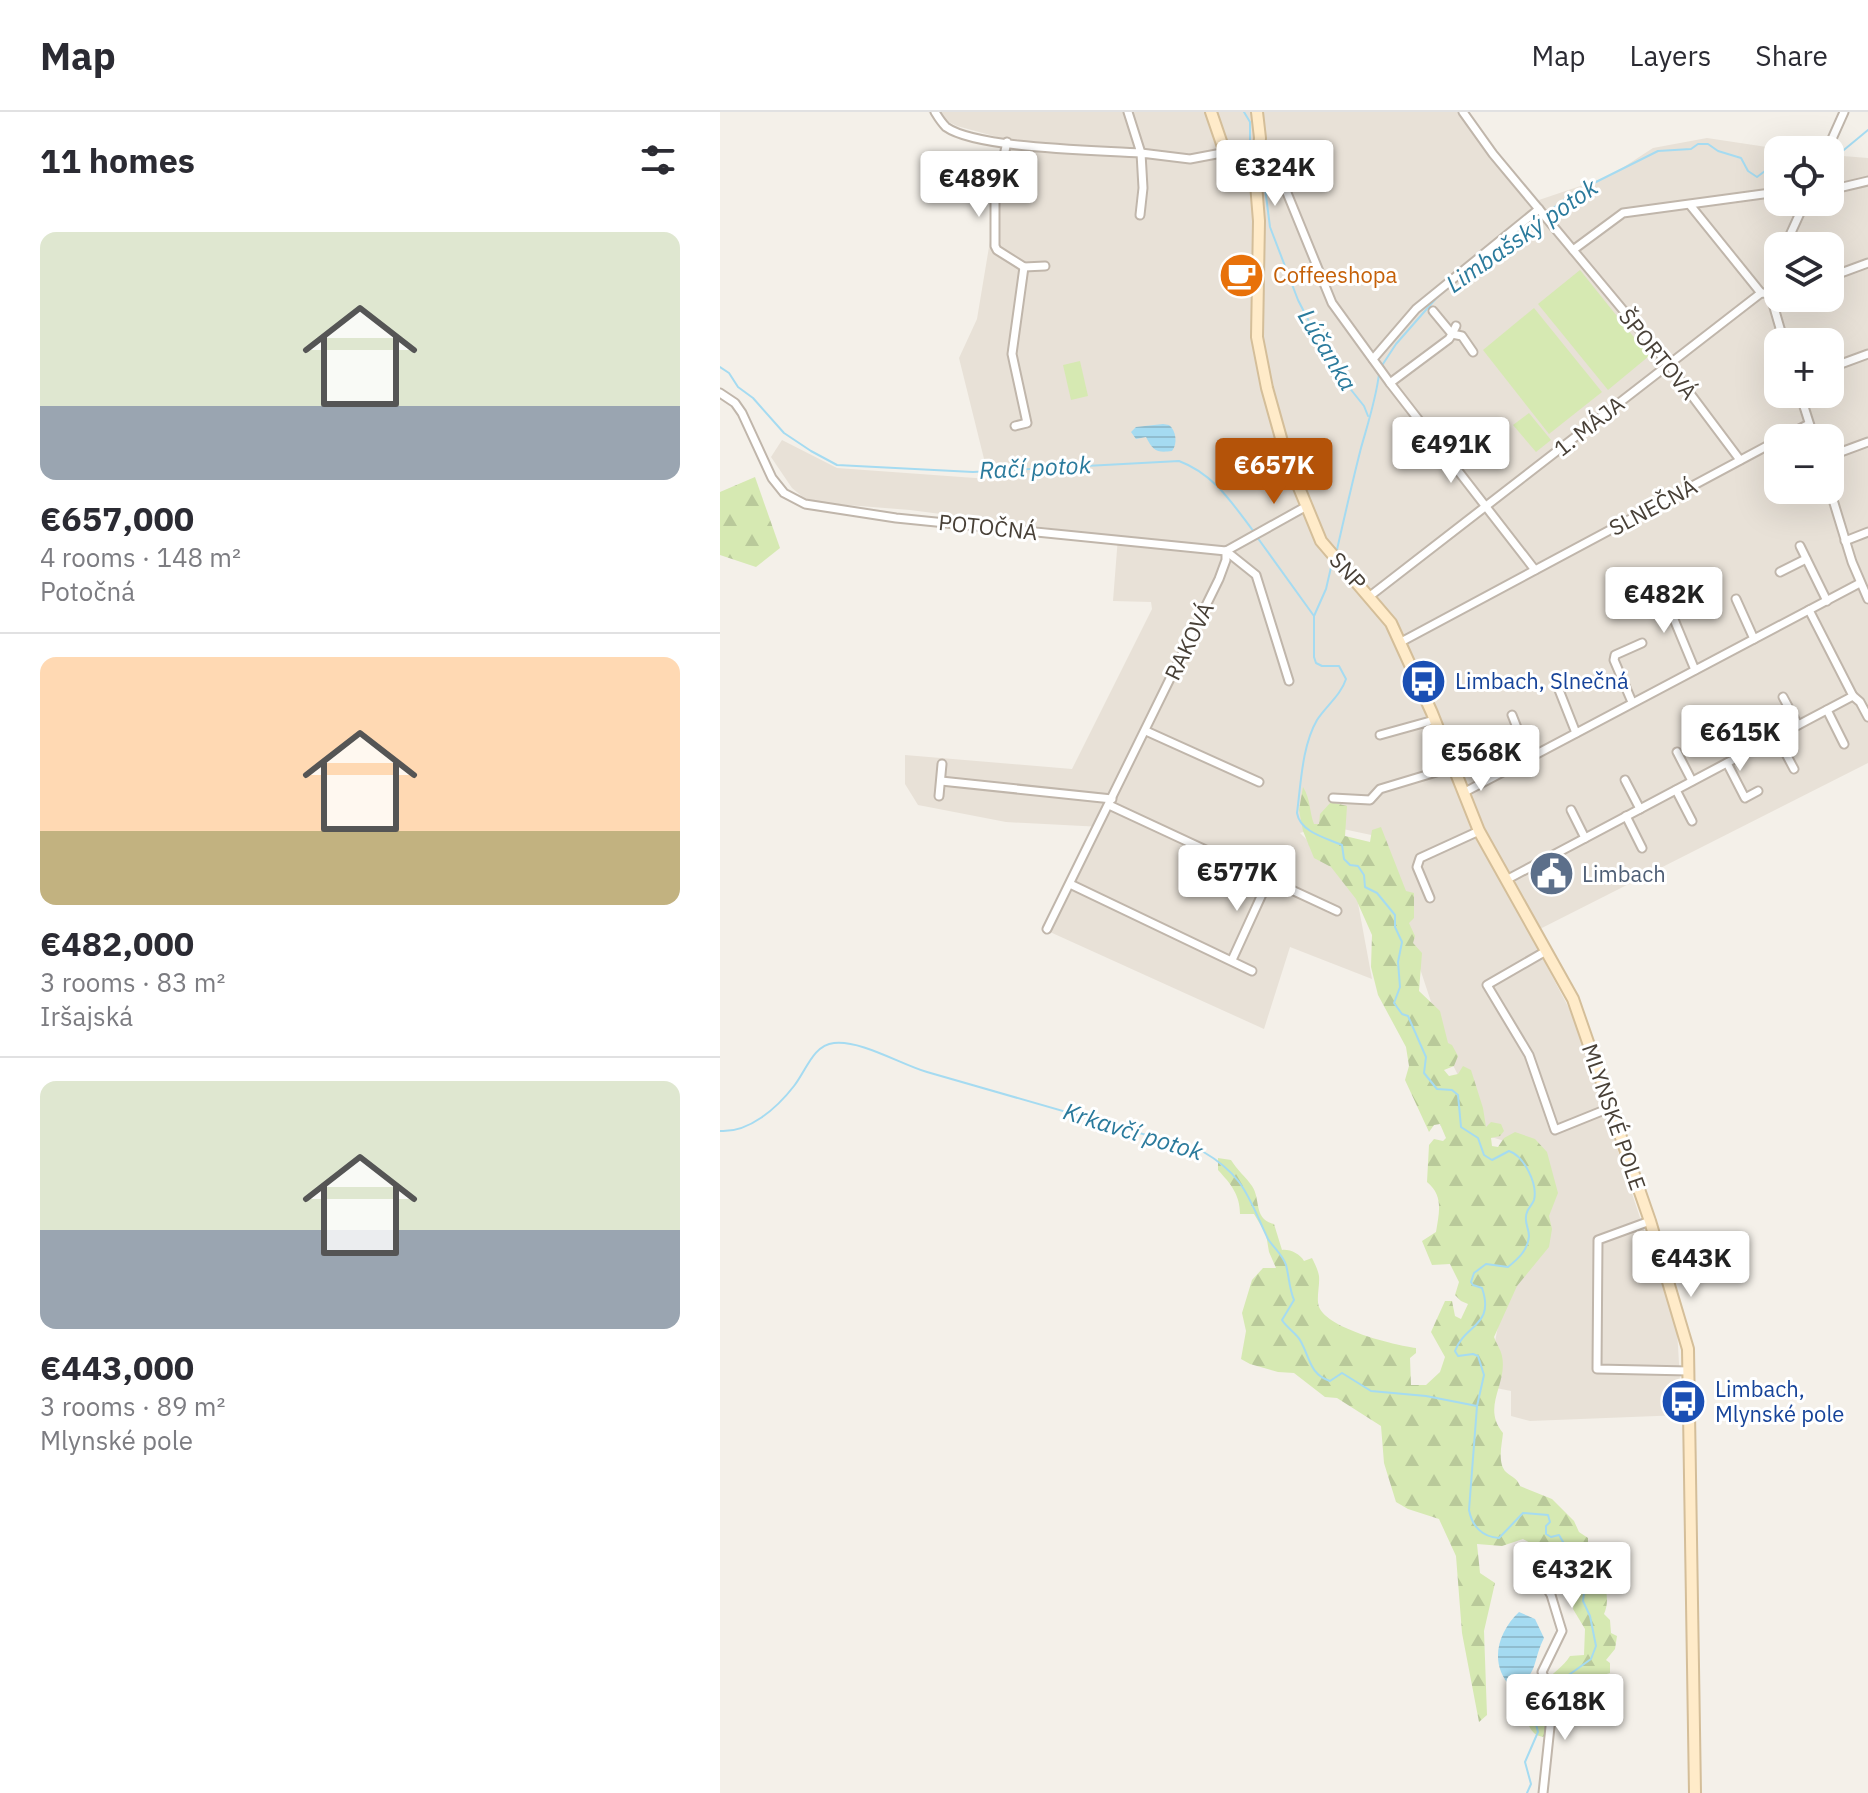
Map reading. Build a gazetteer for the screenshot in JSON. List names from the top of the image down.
{
  "streets": {
    "street": [
      "ŠPORTOVÁ",
      "1. MÁJA",
      "SLNEČNÁ",
      "POTOČNÁ",
      "SNP",
      "RAKOVÁ",
      "MLYNSKÉ POLE"
    ]
  },
  "crossings": [
    ["ŠPORTOVÁ", "1. MÁJA"],
    ["ŠPORTOVÁ", "SLNEČNÁ"],
    ["1. MÁJA", "SNP"],
    ["SLNEČNÁ", "SNP"],
    ["POTOČNÁ", "RAKOVÁ"],
    ["SNP", "MLYNSKÉ POLE"]
  ],
  "water": [
    "Limbašský potok",
    "Lúčanka",
    "Račí potok",
    "Krkavčí potok"
  ],
  "places": {
    "cafe": ["Coffeeshopa"],
    "bus stop": ["Limbach, Slnečná", "Limbach, Mlynské pole"],
    "public building": ["Limbach"]
  },
  "page": {
    "header": "Map",
    "nav": ["Map", "Layers", "Share"],
    "heading": "11 homes",
    "map_buttons": ["+", "−"],
    "price": [
      "€324K",
      "€489K",
      "€491K",
      "€657K",
      "€482K",
      "€615K",
      "€568K",
      "€577K",
      "€443K",
      "€432K",
      "€618K"
    ],
    "list": [
      {
        "name": "€657,000",
        "note": "4 rooms · 148 m² · Potočná"
      },
      {
        "name": "€482,000",
        "note": "3 rooms · 83 m² · Iršajská"
      },
      {
        "name": "€443,000",
        "note": "3 rooms · 89 m² · Mlynské pole"
      }
    ]
  }
}
